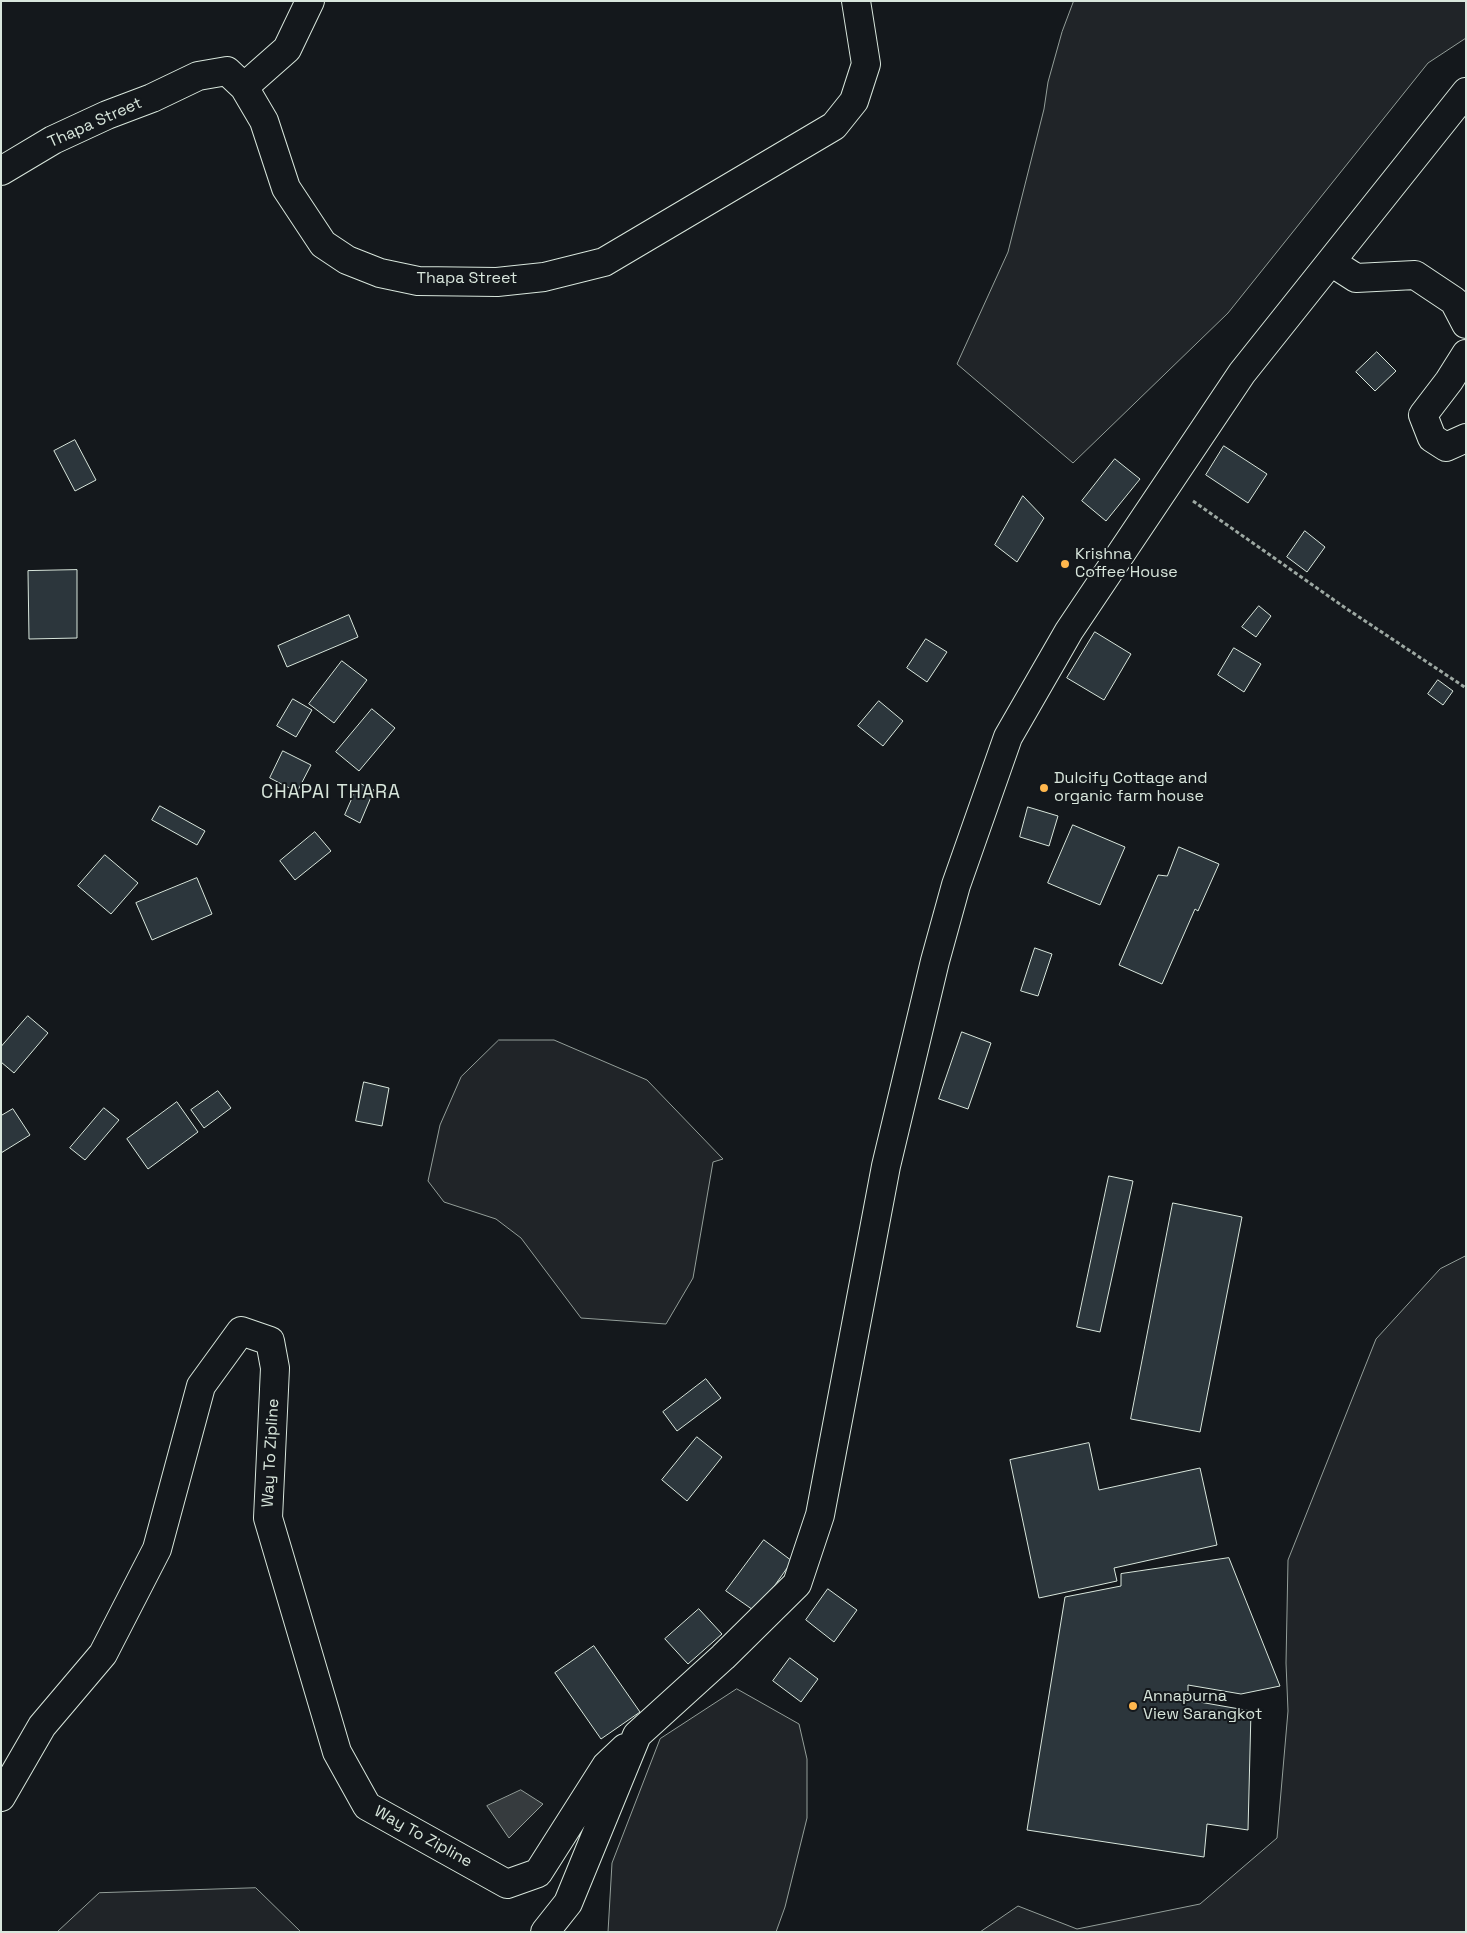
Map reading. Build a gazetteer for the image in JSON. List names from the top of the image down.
{
  "streets": {
    "street": ["Thapa Street", "Way To Zipline"]
  },
  "districts": ["CHAPAI THARA"],
  "places": ["Krishna Coffee House", "Dulcify Cottage and organic farm house", "Annapurna View Sarangkot"]
}
